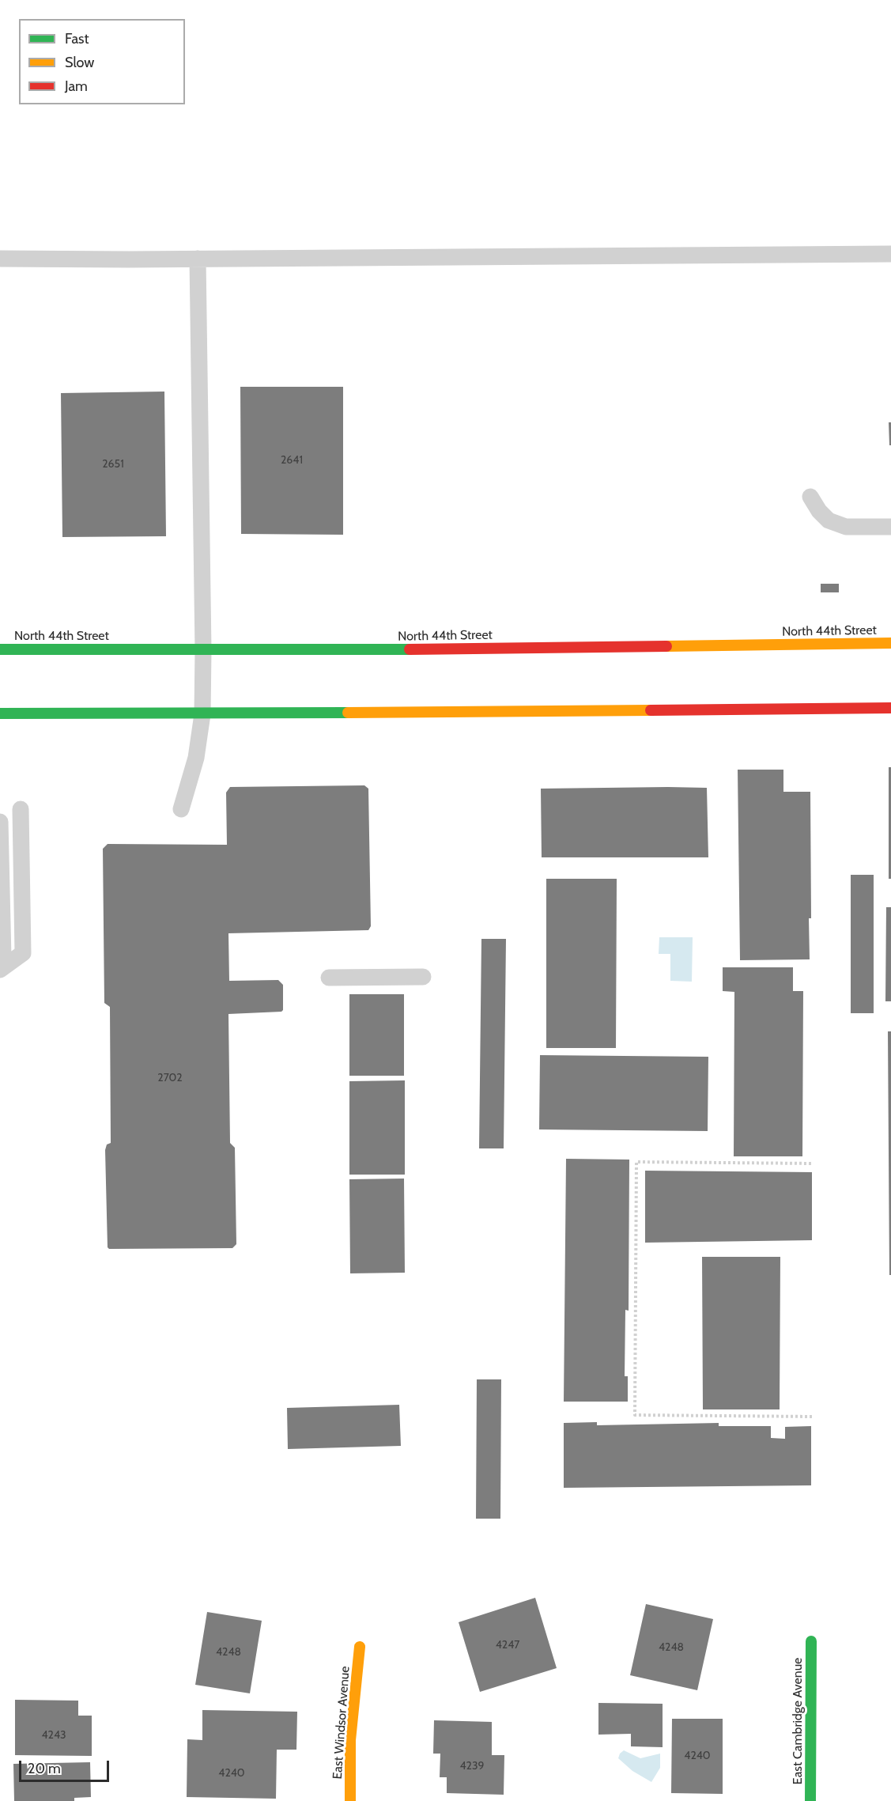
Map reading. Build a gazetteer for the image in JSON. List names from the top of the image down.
{
  "streets": {
    "main road": ["North 44th Street", "East Cambridge Avenue", "East Windsor Avenue"]
  },
  "house_numbers": [
    "2641",
    "2651",
    "2702",
    "4247",
    "4248",
    "4248",
    "4243",
    "4240",
    "4239",
    "4240"
  ],
  "legend": ["Fast", "Slow", "Jam"],
  "scale_bar": "20 m"
}
